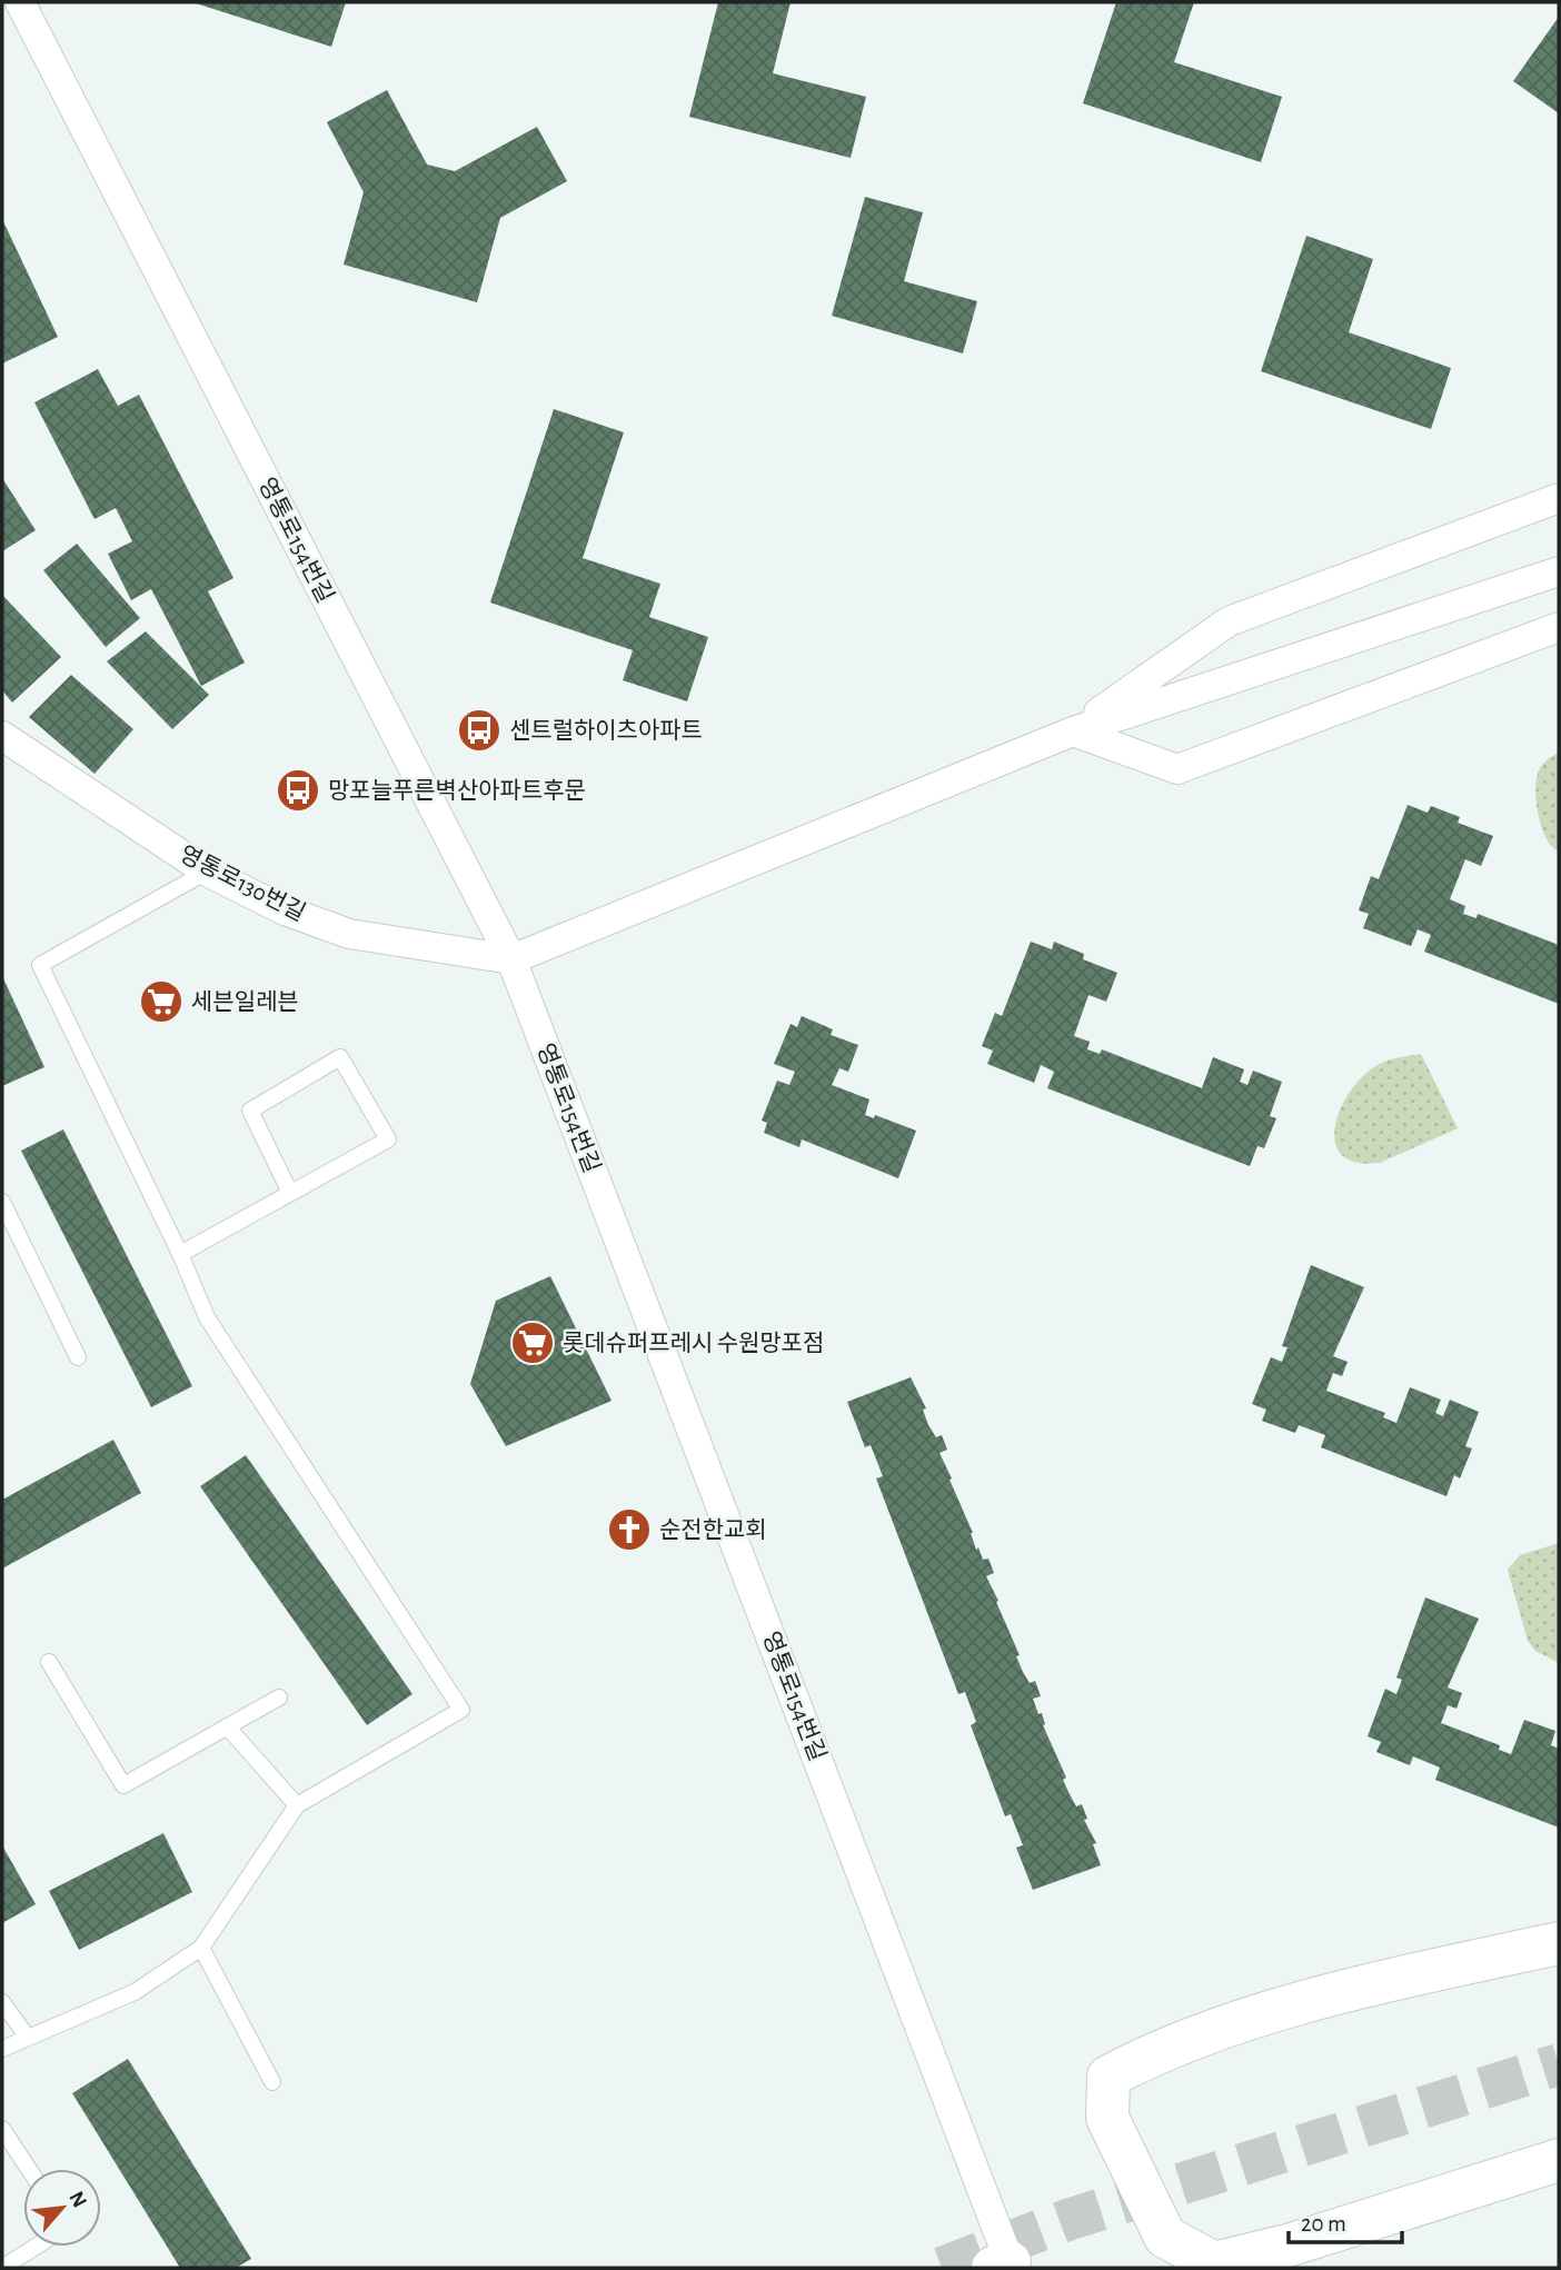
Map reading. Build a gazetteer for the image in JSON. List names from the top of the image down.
{
  "streets": {
    "street": ["영통로154번길", "영통로130번길"]
  },
  "crossings": [
    ["영통로154번길", "영통로130번길"]
  ],
  "places": {
    "bus stop": ["센트럴하이츠아파트", "망포늘푸른벽산아파트후문"],
    "supermarket": ["세븐일레븐", "롯데슈퍼프레시 수원망포점"],
    "church": ["순전한교회"]
  },
  "scale_bar": "20 m",
  "north": "top right"
}
